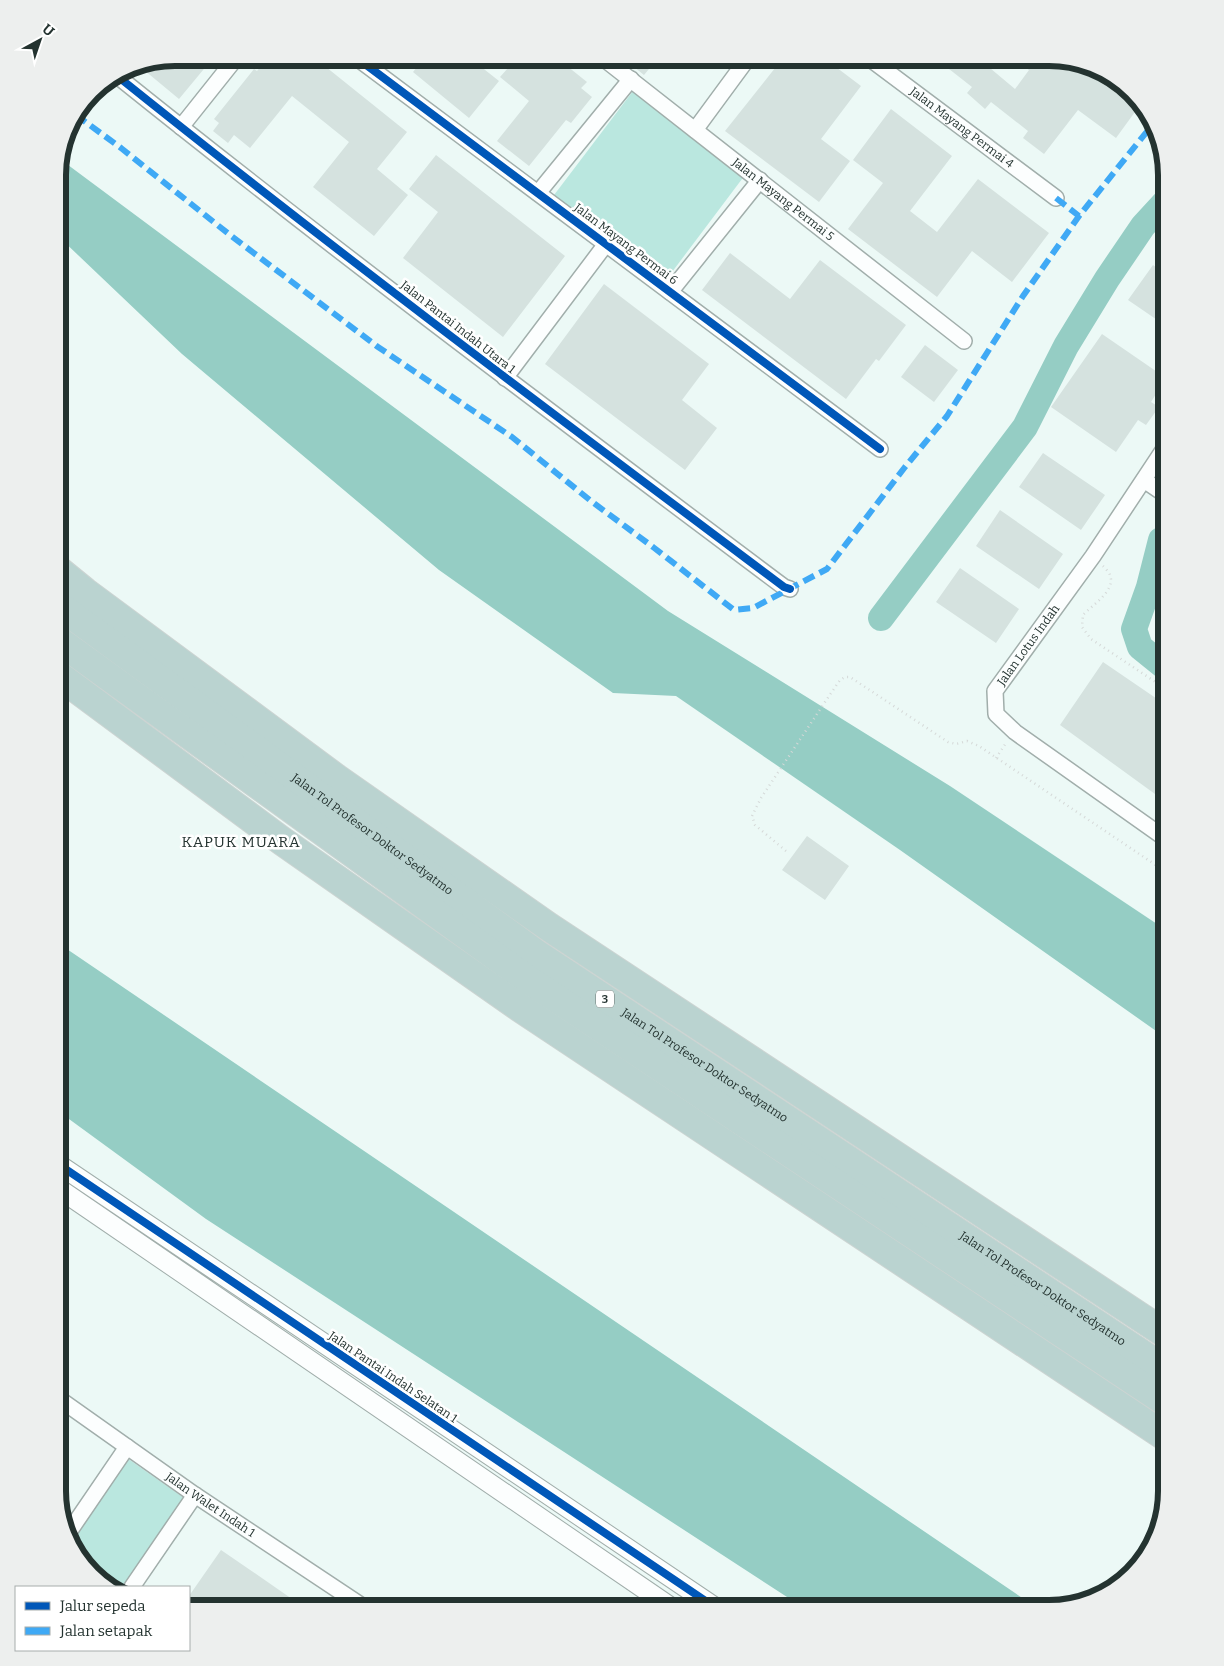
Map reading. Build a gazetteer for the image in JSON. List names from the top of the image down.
{
  "streets": {
    "highway": ["Jalan Tol Profesor Doktor Sedyatmo", "3"],
    "street": [
      "Jalan Mayang Permai 4",
      "Jalan Mayang Permai 5",
      "Jalan Mayang Permai 6",
      "Jalan Pantai Indah Utara 1",
      "Jalan Lotus Indah",
      "Jalan Pantai Indah Selatan 1",
      "Jalan Walet Indah 1"
    ]
  },
  "districts": ["KAPUK MUARA"],
  "legend": ["Jalur sepeda", "Jalan setapak"],
  "north": "top right"
}
